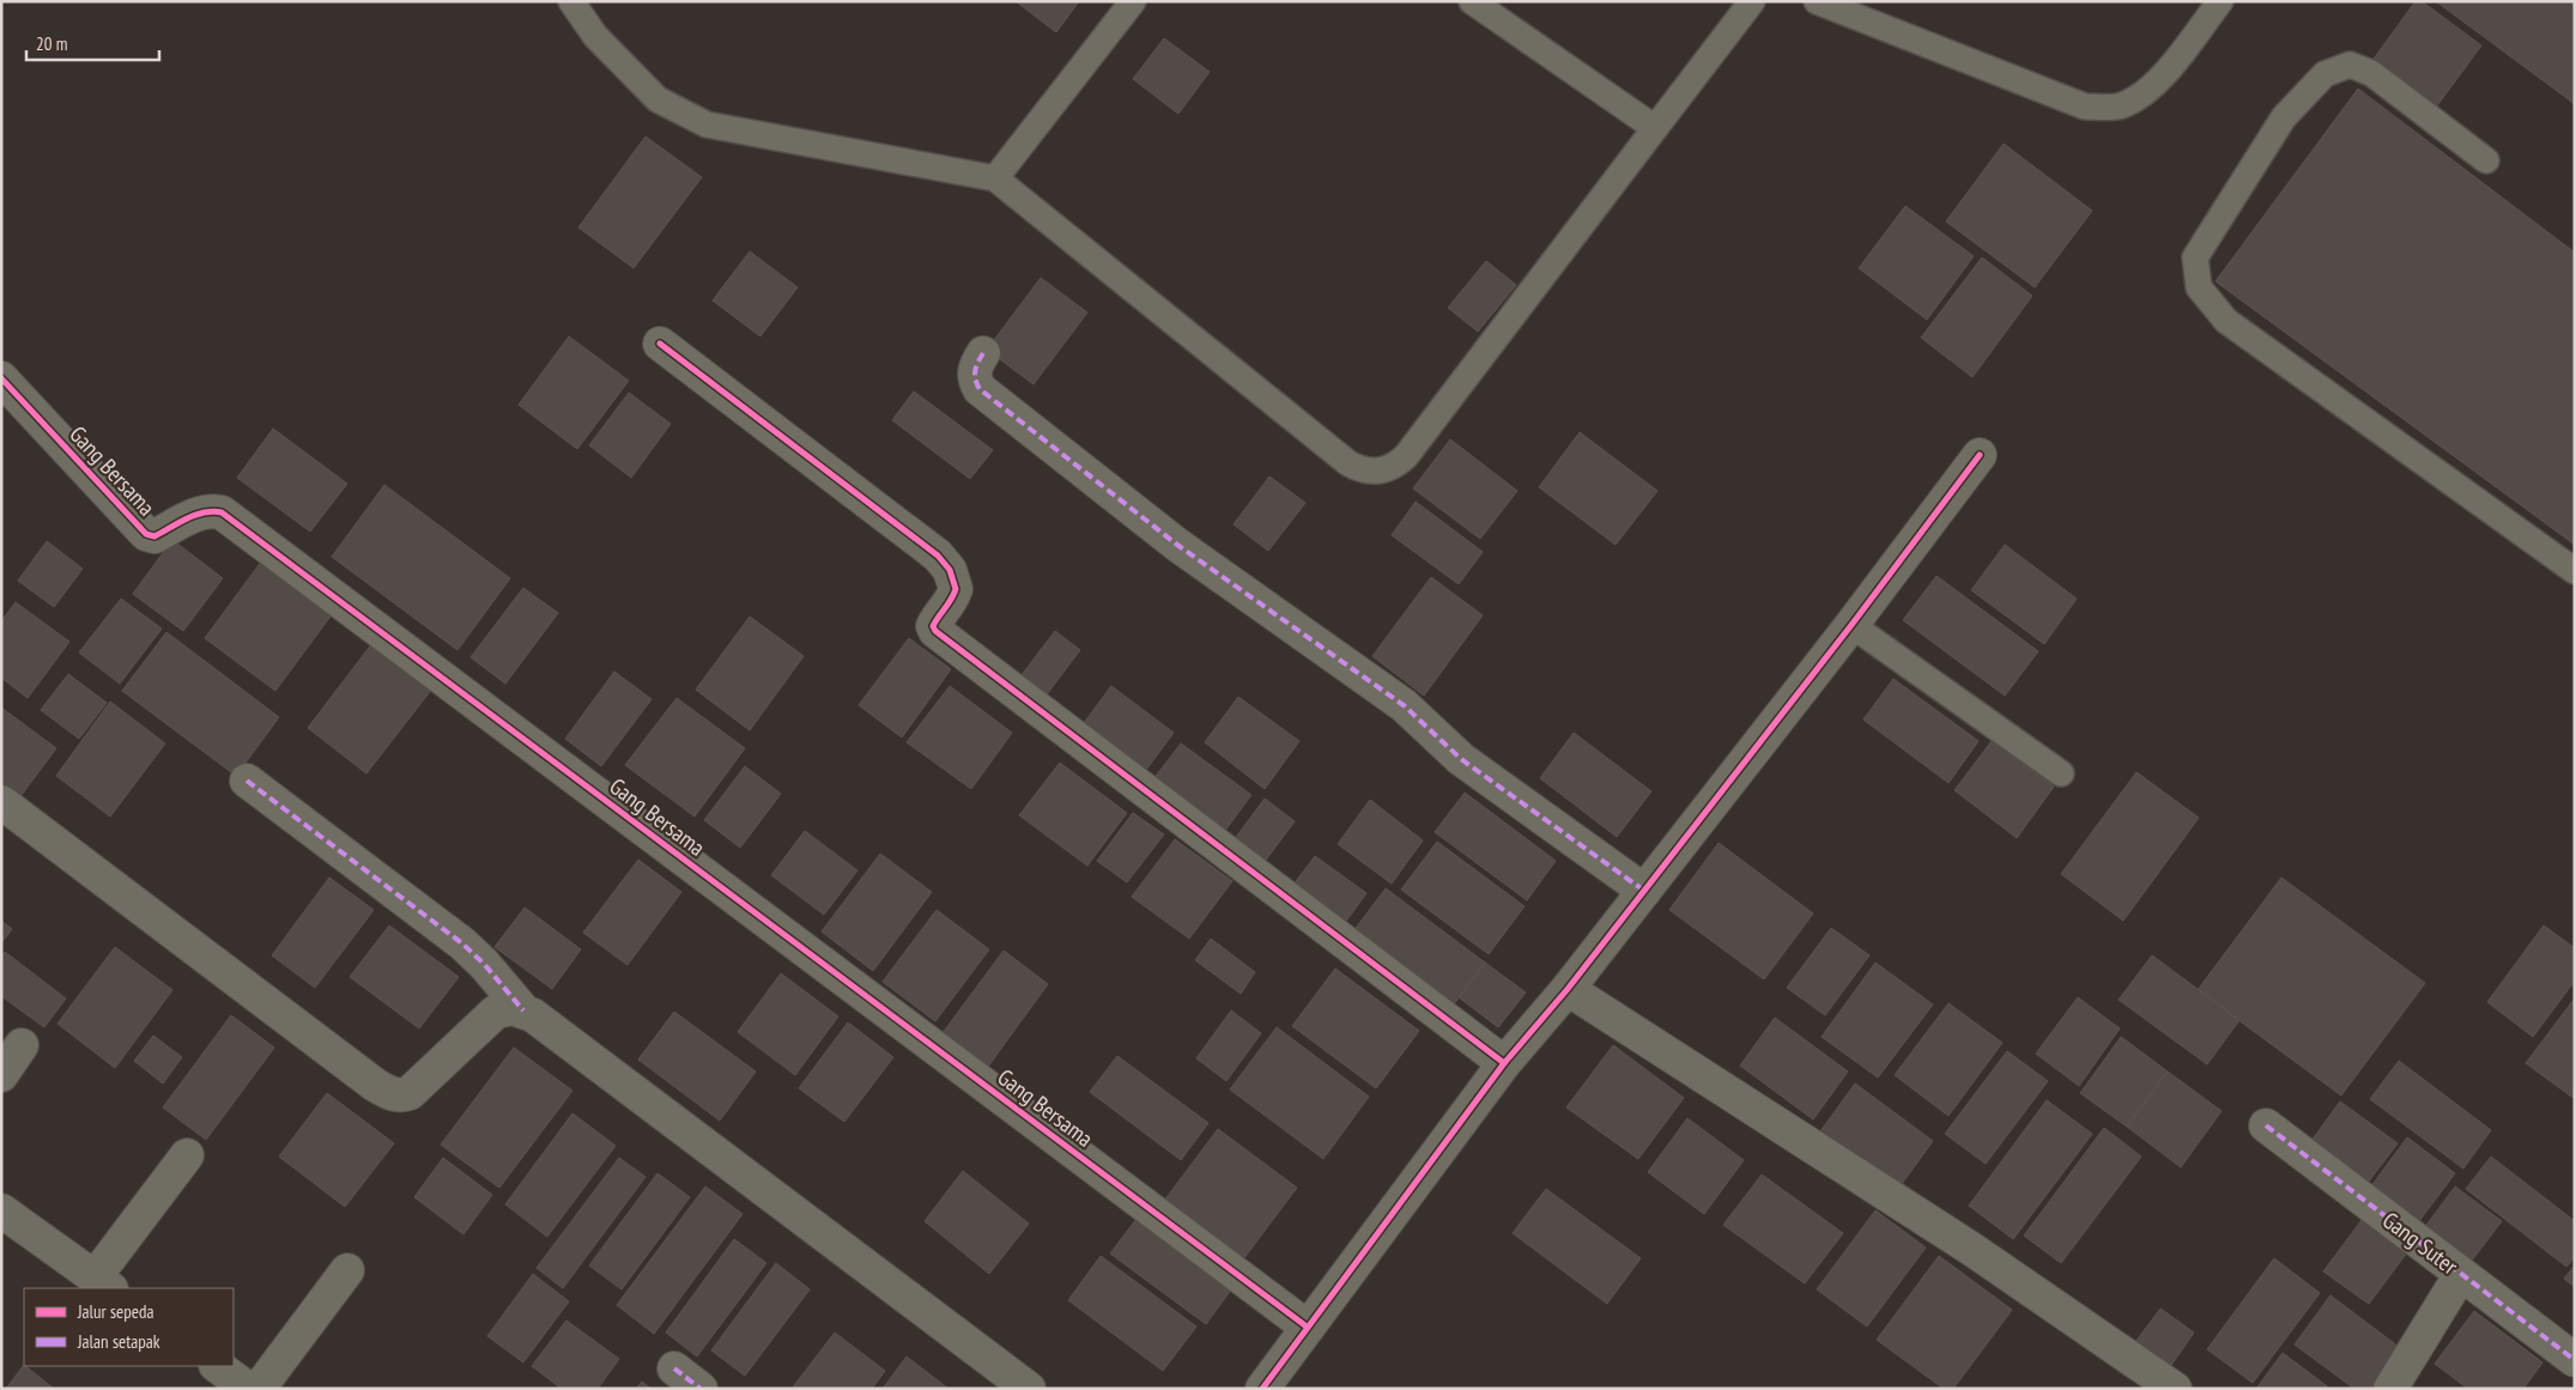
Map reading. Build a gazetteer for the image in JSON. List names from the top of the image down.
{
  "streets": {
    "street": ["Gang Bersama", "Gang Suter"]
  },
  "legend": ["Jalur sepeda", "Jalan setapak"],
  "scale_bar": "20 m"
}
